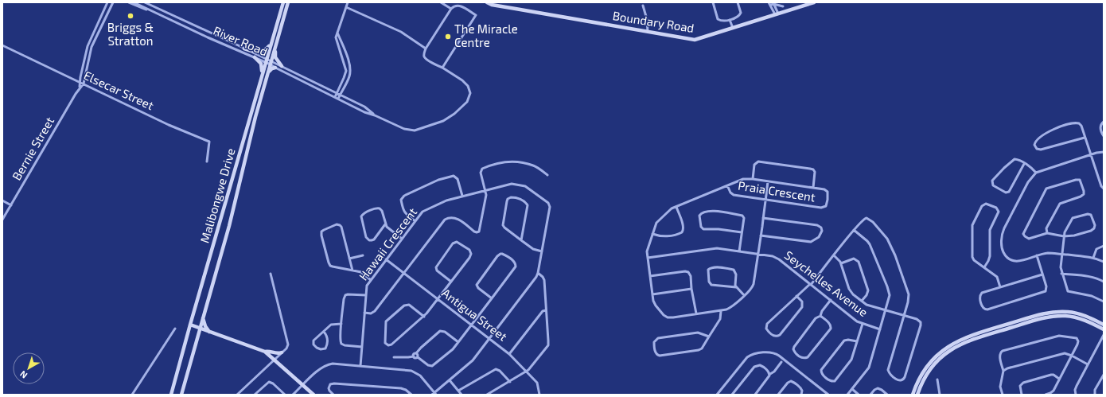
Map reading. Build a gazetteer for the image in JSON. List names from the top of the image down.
{
  "streets": {
    "street": [
      "Boundary Road",
      "River Road",
      "Elsecar Street",
      "Bernie Street",
      "Praia Crescent",
      "Malibongwe Drive",
      "Hawaii Crescent",
      "Seychelles Avenue",
      "Antigua Street"
    ]
  },
  "crossings": [
    ["River Road", "Malibongwe Drive"],
    ["Elsecar Street", "Bernie Street"],
    ["Hawaii Crescent", "Antigua Street"]
  ],
  "places": ["Briggs & Stratton", "The Miracle Centre"],
  "north": "bottom left"
}
